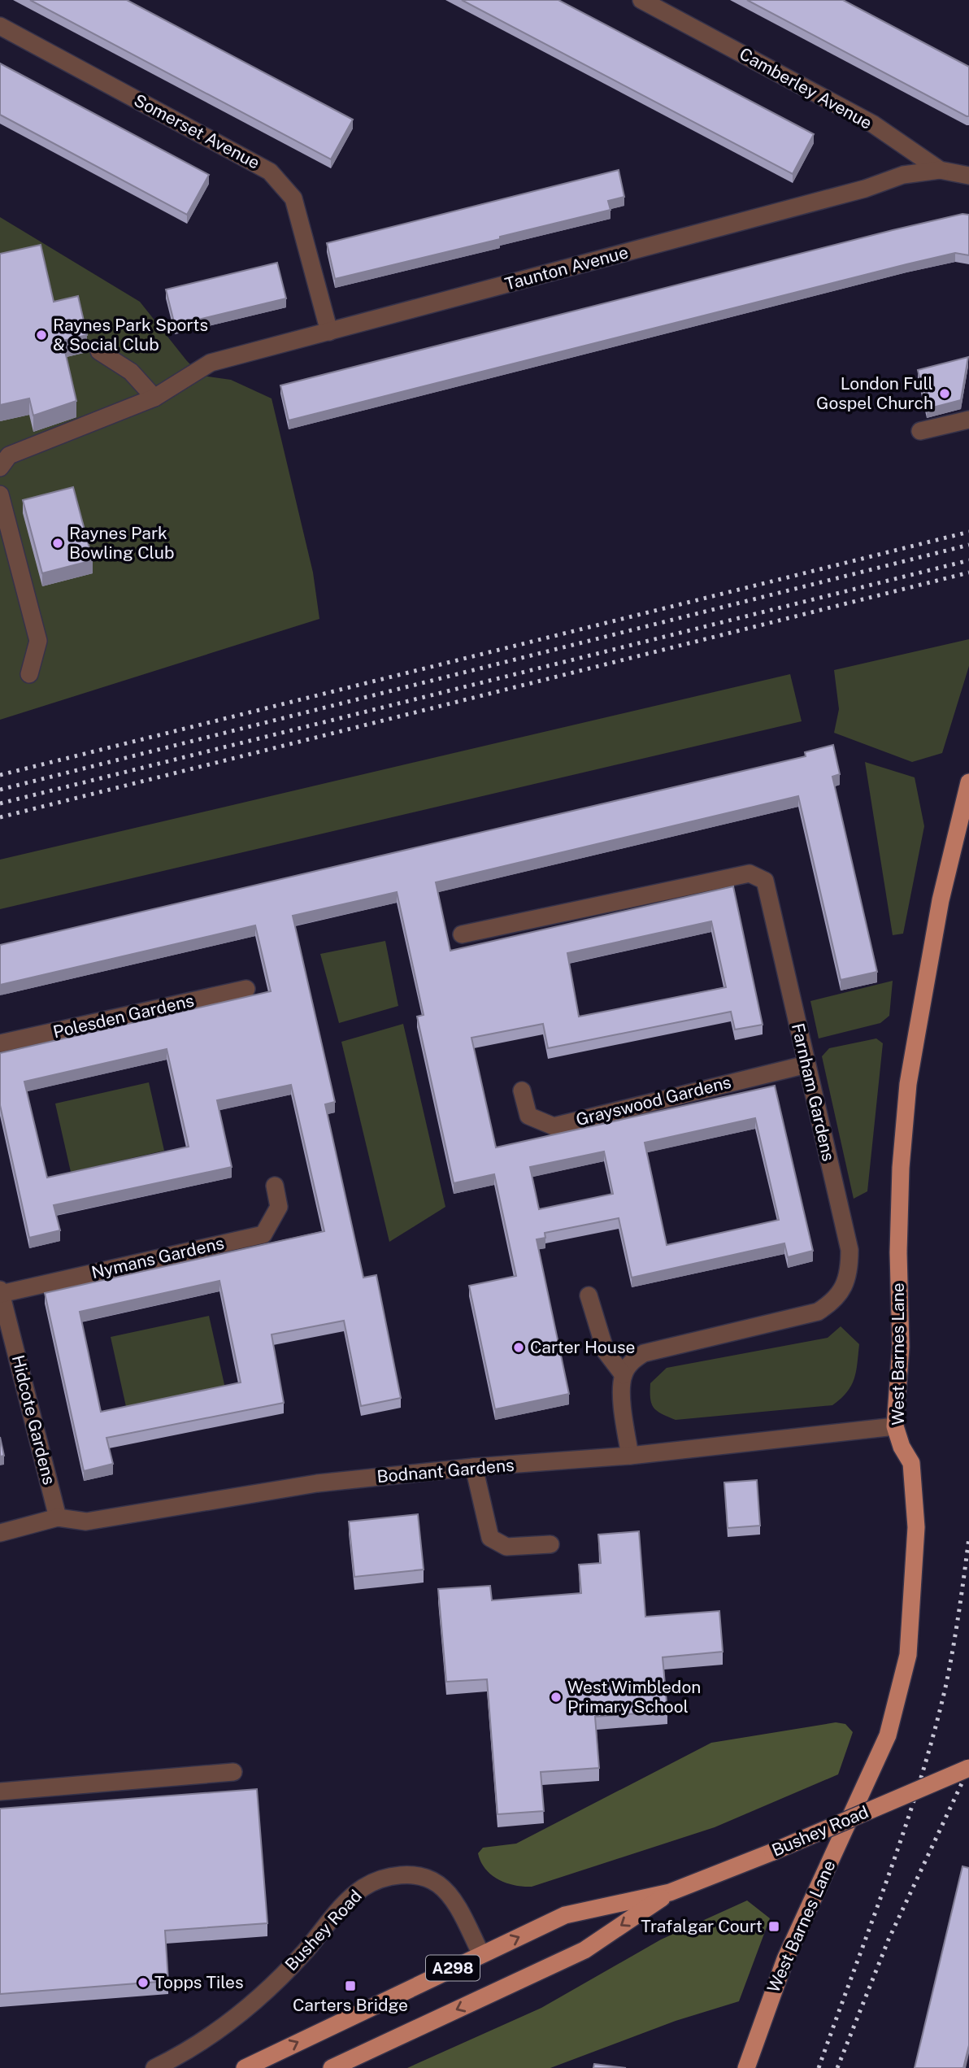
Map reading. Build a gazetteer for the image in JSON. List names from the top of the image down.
{
  "streets": {
    "main road": ["West Barnes Lane", "Bushey Road", "A298"],
    "street": [
      "Camberley Avenue",
      "Somerset Avenue",
      "Taunton Avenue",
      "Polesden Gardens",
      "Farnham Gardens",
      "Grayswood Gardens",
      "Nymans Gardens",
      "Hidcote Gardens",
      "Bodnant Gardens"
    ]
  },
  "crossings": [
    ["Camberley Avenue", "Taunton Avenue"],
    ["Somerset Avenue", "Taunton Avenue"],
    ["Farnham Gardens", "Grayswood Gardens"],
    ["Nymans Gardens", "Hidcote Gardens"],
    ["West Barnes Lane", "Bodnant Gardens"],
    ["Hidcote Gardens", "Bodnant Gardens"]
  ],
  "places": {
    "other": [
      "Raynes Park Sports & Social Club",
      "London Full Gospel Church",
      "Raynes Park Bowling Club",
      "Carter House",
      "West Wimbledon Primary School",
      "Topps Tiles"
    ],
    "transit": ["Trafalgar Court", "Carters Bridge"]
  }
}
